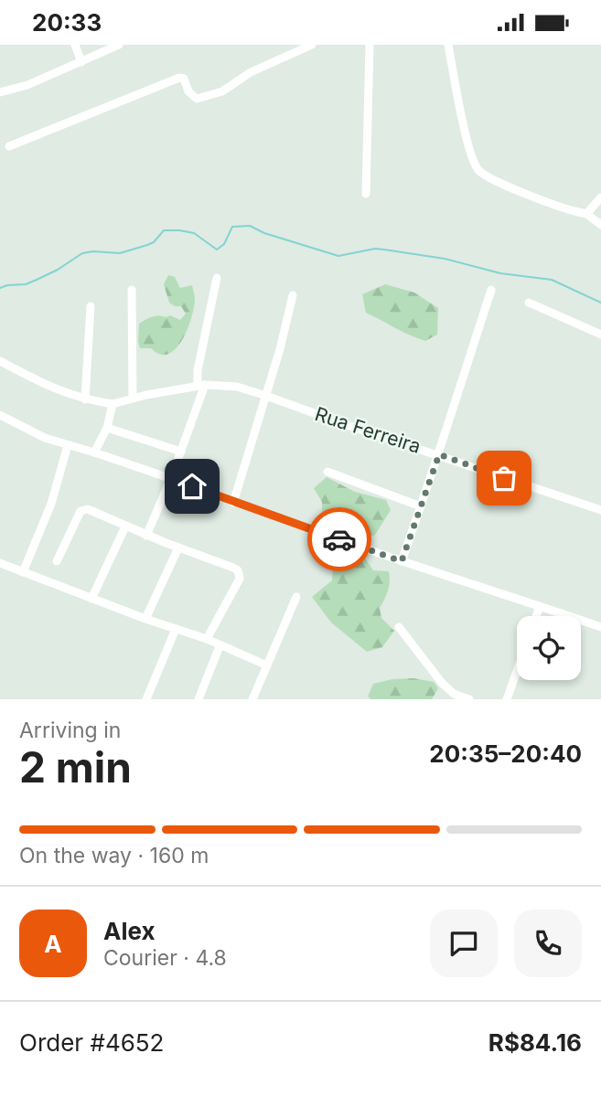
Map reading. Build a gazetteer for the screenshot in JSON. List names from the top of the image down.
{
  "streets": {
    "street": ["Rua Ferreira"]
  },
  "page": {
    "status": "20:33",
    "heading": ["2 min", "Arriving in", "20:35–20:40"],
    "panel": [
      "Alex",
      "Courier · 4.8",
      "Order #4652",
      "R$84.16"
    ],
    "bar": "On the way · 160 m",
    "round": "A"
  }
}
